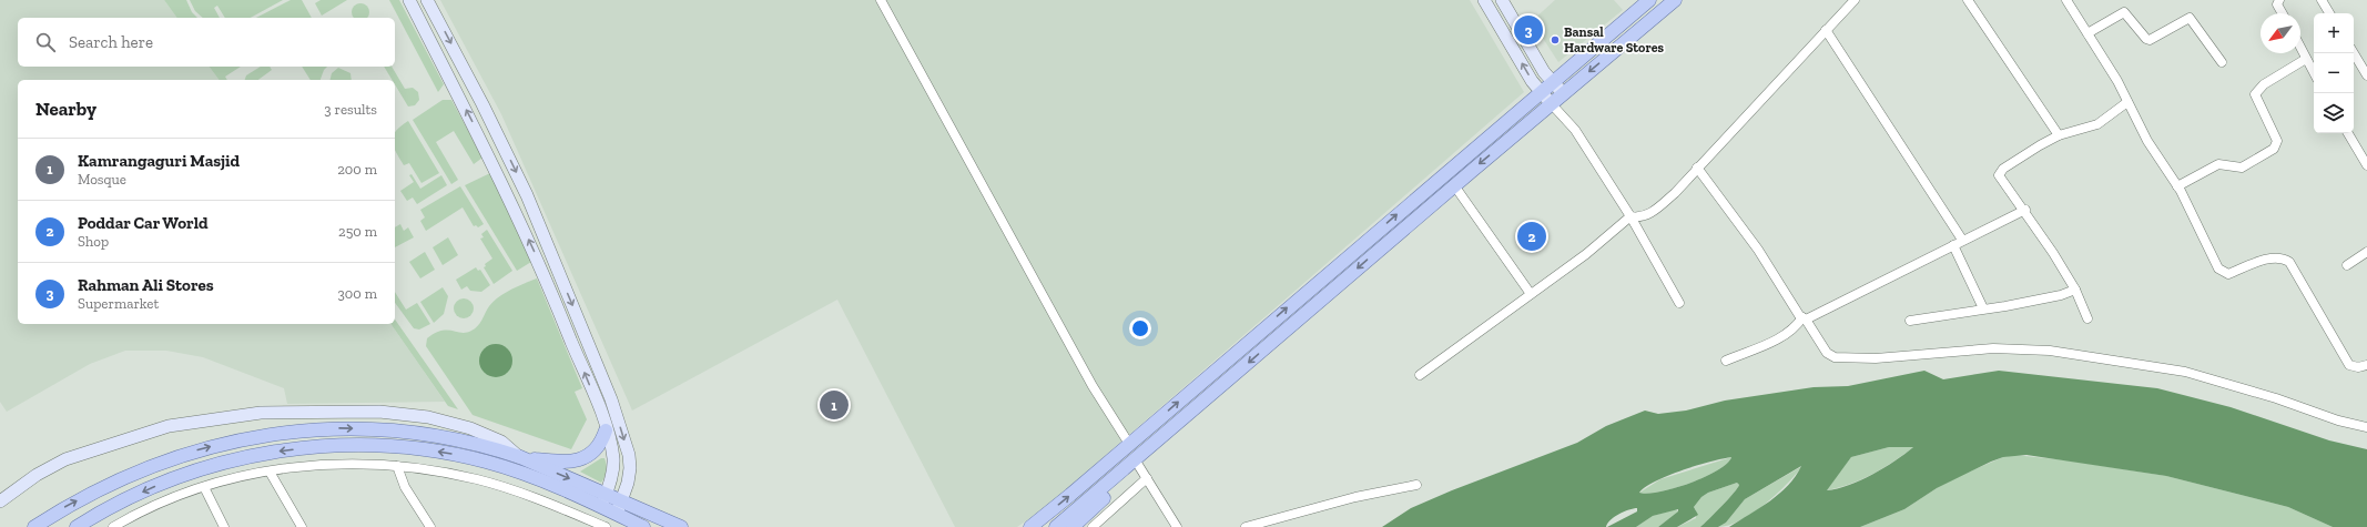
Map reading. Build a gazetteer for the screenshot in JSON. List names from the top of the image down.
{
  "places": ["Bansal Hardware Stores"],
  "north": "bottom left",
  "page": {
    "map_buttons": ["+", "−"],
    "pins": ["3", "2", "1"],
    "search": "Search here",
    "heading": ["Nearby", "3 results"],
    "list": [
      {
        "mark": "1",
        "name": "Kamrangaguri Masjid",
        "note": "Mosque",
        "value": "200 m"
      },
      {
        "mark": "2",
        "name": "Poddar Car World",
        "note": "Shop",
        "value": "250 m"
      },
      {
        "mark": "3",
        "name": "Rahman Ali Stores",
        "note": "Supermarket",
        "value": "300 m"
      }
    ]
  }
}
